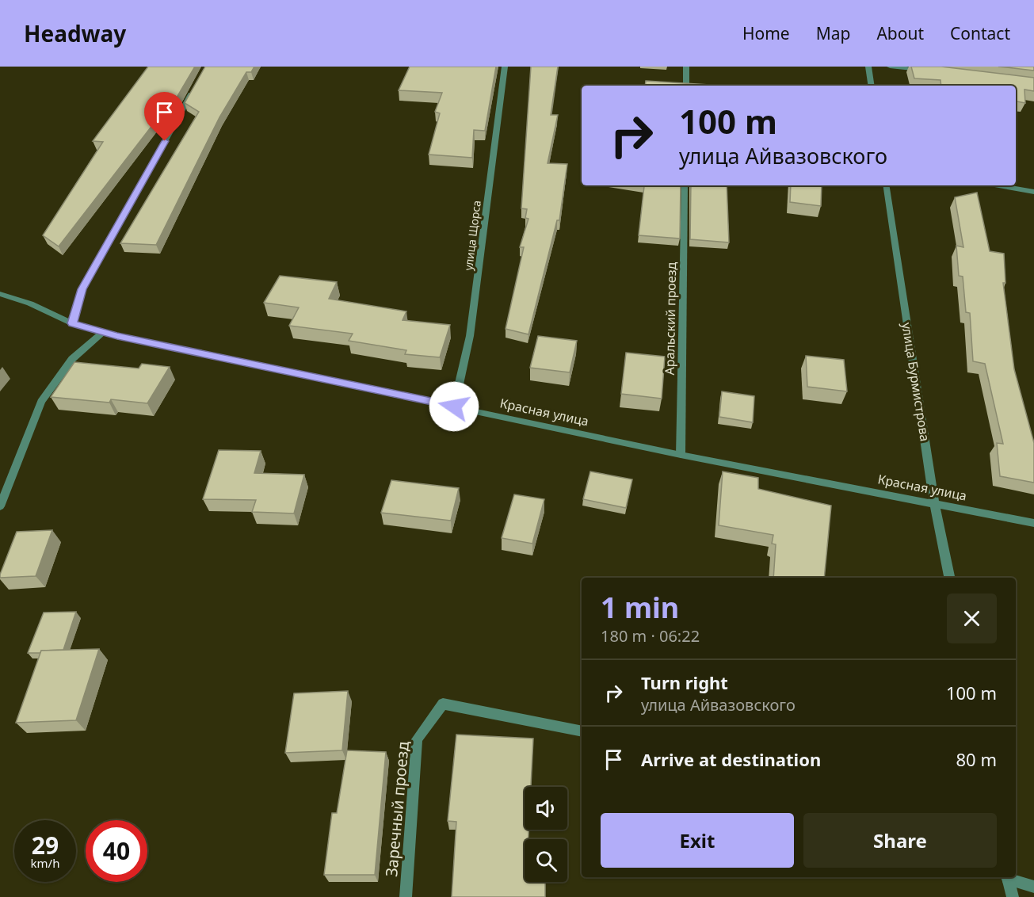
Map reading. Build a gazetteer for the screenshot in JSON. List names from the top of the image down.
{
  "streets": {
    "street": [
      "улица Щорса",
      "Аральский проезд",
      "улица Бурмистрова",
      "Красная улица",
      "Заречный проезд"
    ]
  },
  "crossings": [
    ["улица Щорса", "Красная улица"],
    ["Аральский проезд", "Красная улица"],
    ["улица Бурмистрова", "Красная улица"]
  ],
  "page": {
    "header": "Headway",
    "nav": [
      "Home",
      "Map",
      "About",
      "Contact"
    ],
    "turn": ["100 m", "улица Айвазовского"],
    "heading": ["1 min", "180 m · 06:22"],
    "list": [
      {
        "name": "Turn right",
        "note": "улица Айвазовского",
        "value": "100 m"
      },
      {
        "name": "Arrive at destination",
        "value": "80 m"
      }
    ],
    "buttons": ["Exit", "Share"],
    "speed": "29 km/h",
    "limit": "40"
  }
}
